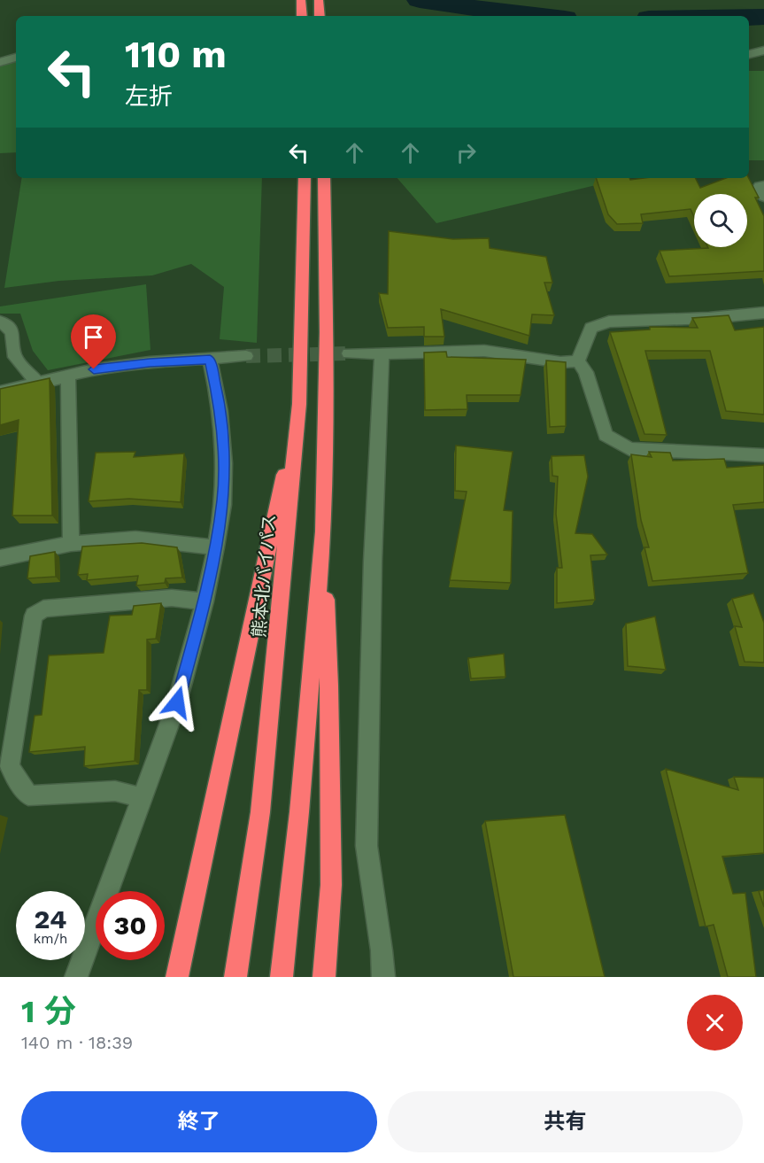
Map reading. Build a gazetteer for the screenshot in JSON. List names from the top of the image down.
{
  "streets": {
    "highway": ["熊本北バイパス"]
  },
  "page": {
    "turn": ["110 m", "左折"],
    "speed": "24 km/h",
    "limit": "30",
    "heading": ["1 分", "140 m · 18:39"],
    "buttons": ["終了", "共有"]
  }
}
